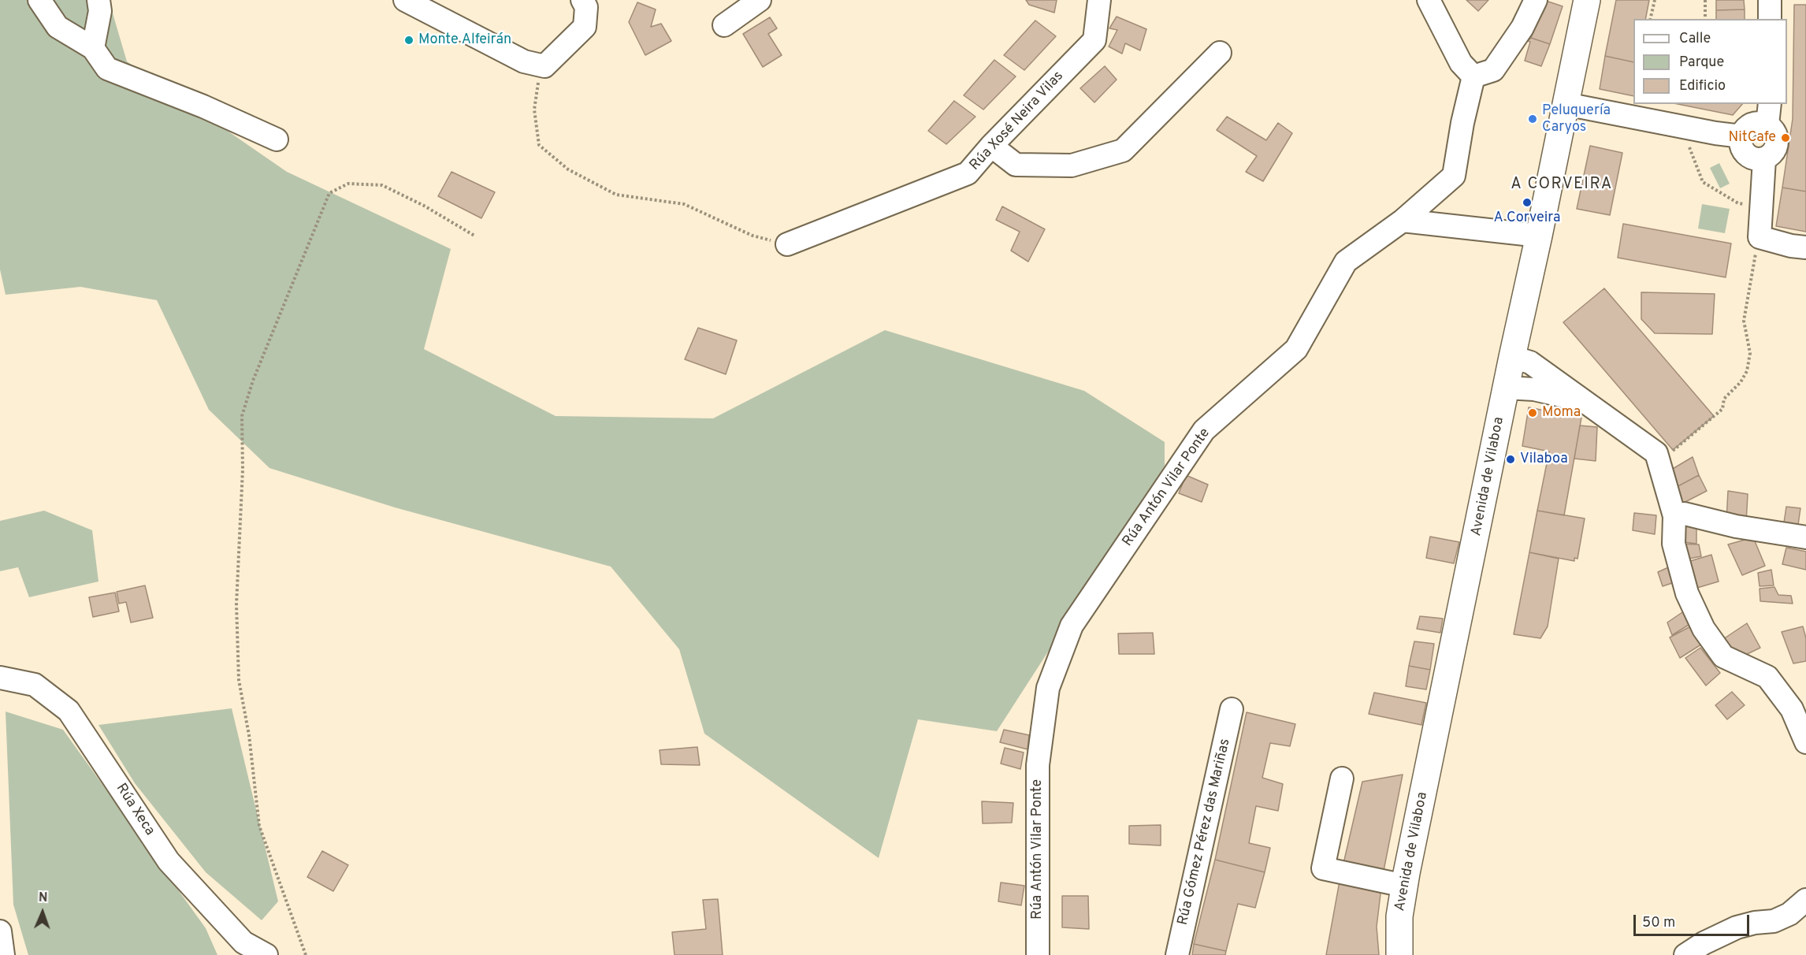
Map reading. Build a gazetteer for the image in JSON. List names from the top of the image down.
{
  "streets": {
    "highway": ["Avenida de Vilaboa"],
    "street": [
      "Rúa Xosé Neira Vilas",
      "Rúa Antón Vilar Ponte",
      "Rúa Xeca",
      "Rúa Gómez Pérez das Mariñas"
    ]
  },
  "districts": ["A CORVEIRA"],
  "places": [
    "Monte Alfeirán",
    "Peluquería Caryos",
    "NitCafe",
    "A Corveira",
    "Moma",
    "Vilaboa"
  ],
  "legend": ["Calle", "Parque", "Edificio"],
  "scale_bar": "50 m",
  "north": "top"
}
